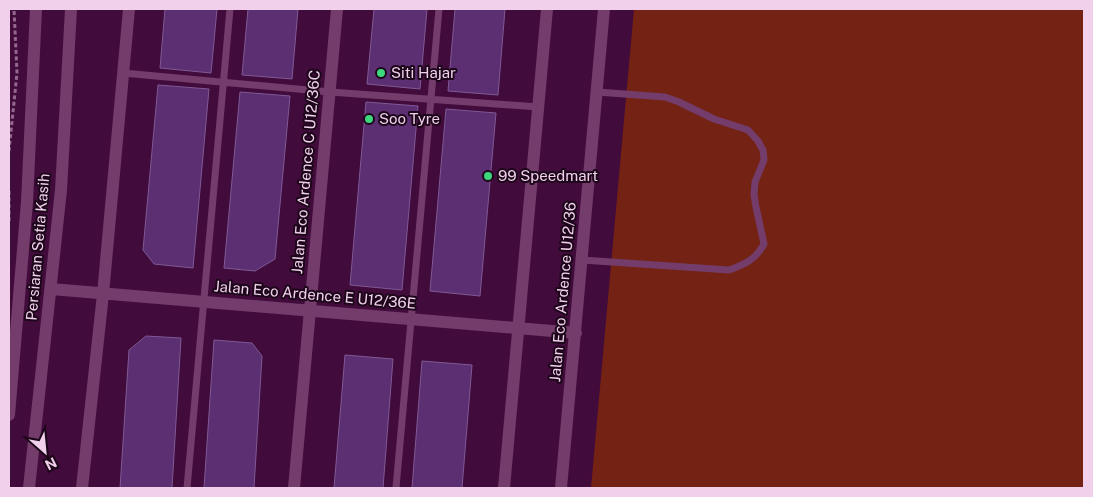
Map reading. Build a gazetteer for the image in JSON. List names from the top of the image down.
{
  "streets": {
    "street": [
      "Jalan Eco Ardence C U12/36C",
      "Persiaran Setia Kasih",
      "Jalan Eco Ardence U12/36",
      "Jalan Eco Ardence E U12/36E"
    ]
  },
  "crossings": [
    ["Jalan Eco Ardence C U12/36C", "Jalan Eco Ardence E U12/36E"],
    ["Persiaran Setia Kasih", "Jalan Eco Ardence E U12/36E"],
    ["Jalan Eco Ardence U12/36", "Jalan Eco Ardence E U12/36E"]
  ],
  "places": ["Siti Hajar", "Soo Tyre", "99 Speedmart"],
  "north": "bottom right"
}
